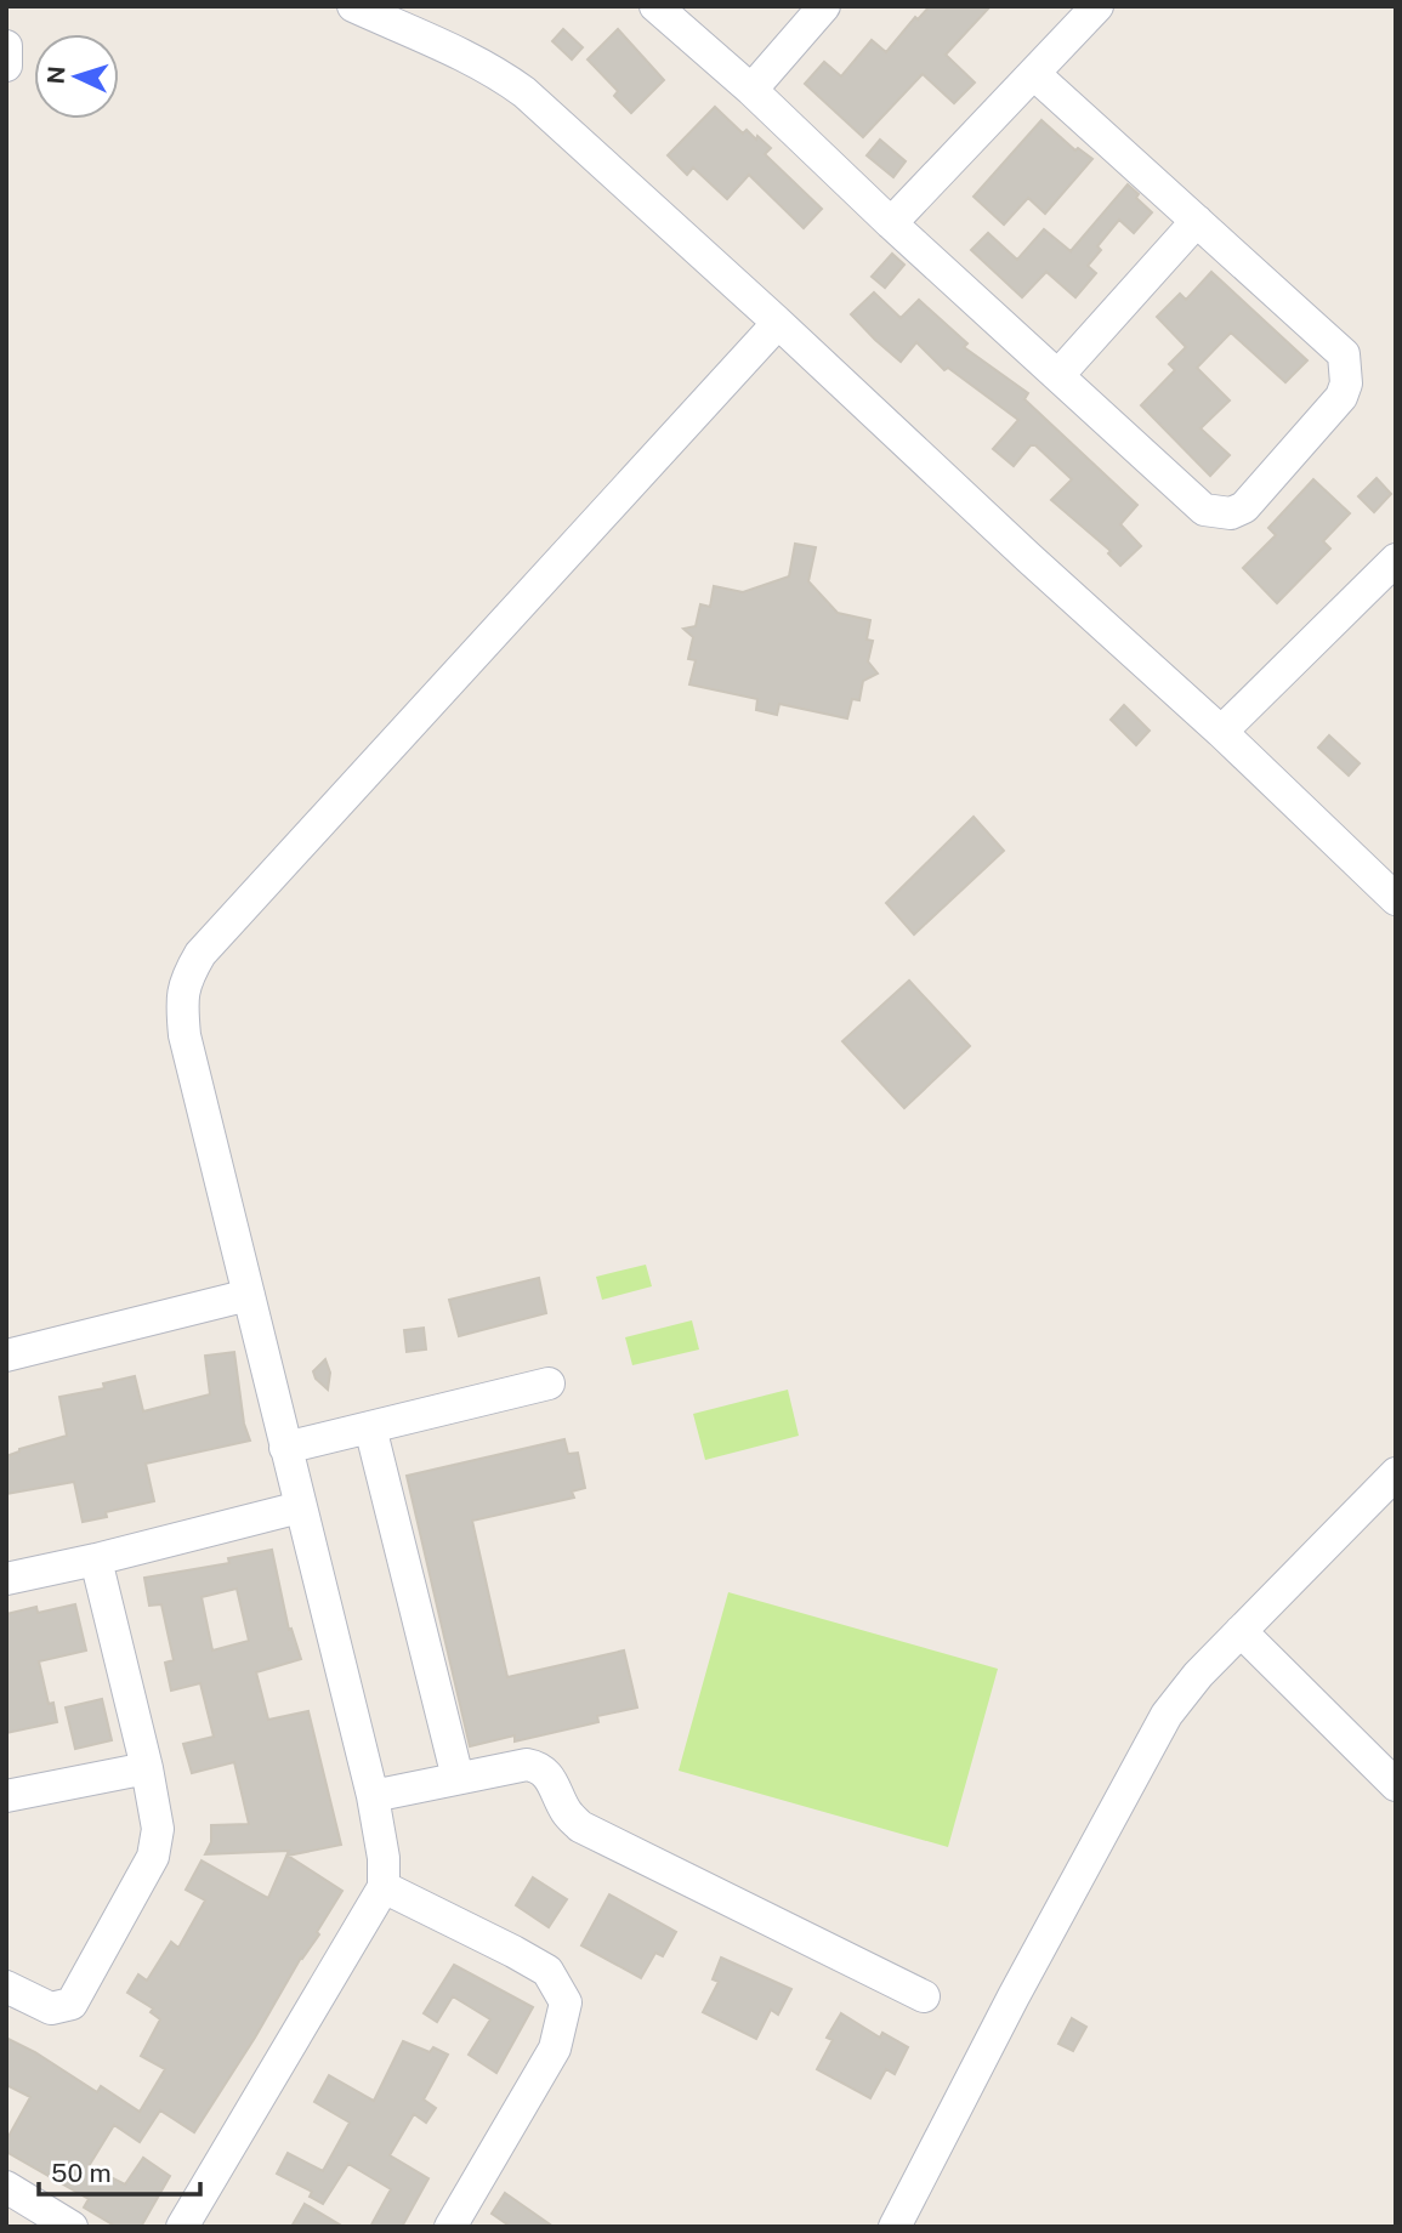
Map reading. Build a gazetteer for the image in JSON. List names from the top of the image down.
{
  "scale_bar": "50 m",
  "north": "left"
}
